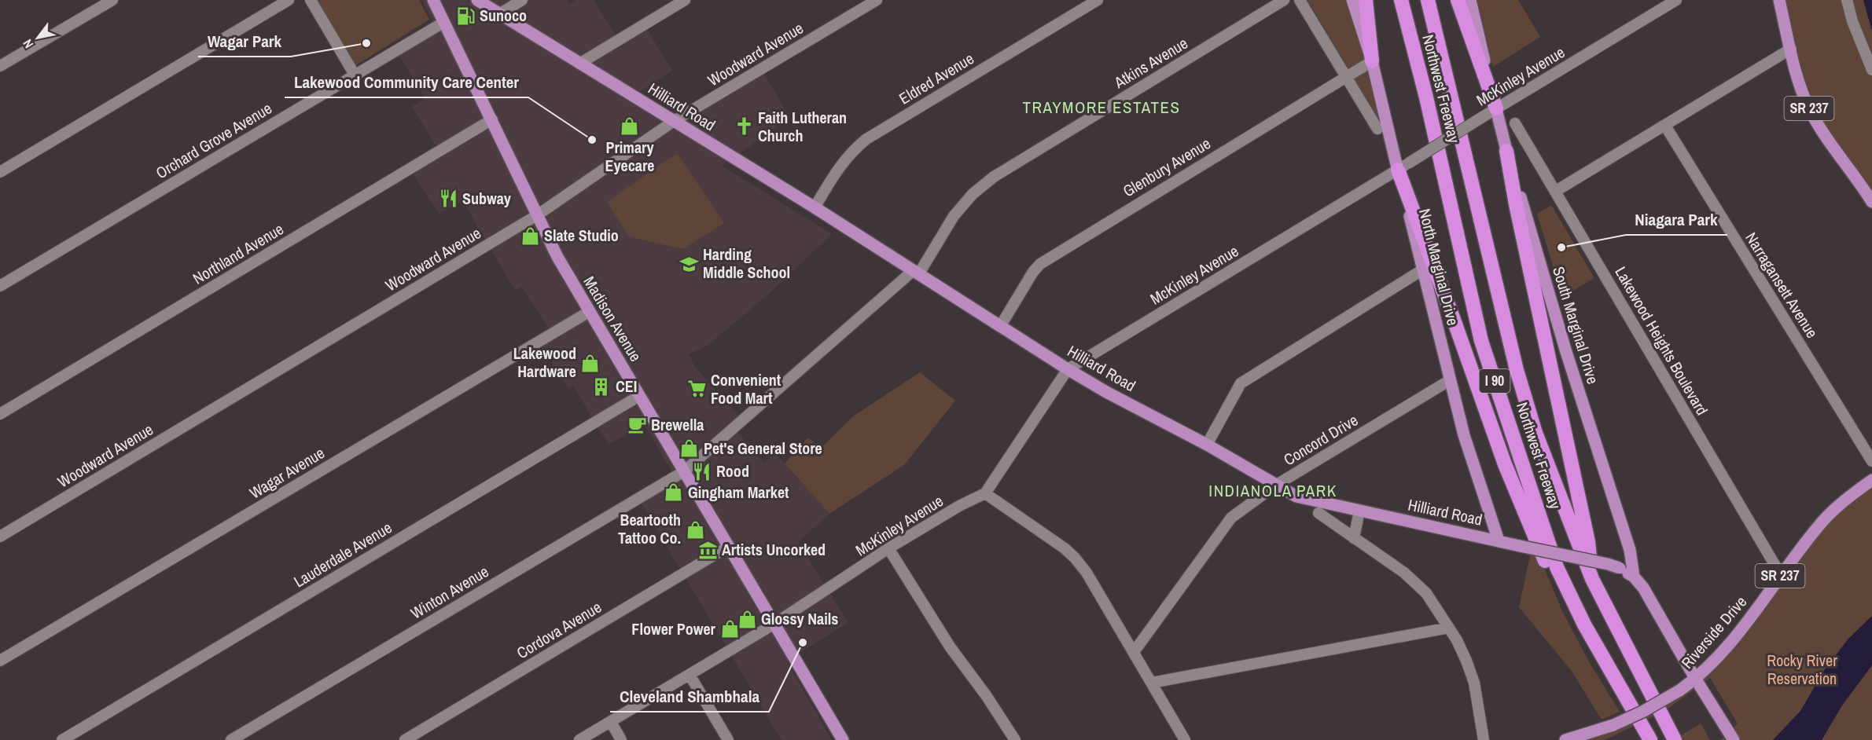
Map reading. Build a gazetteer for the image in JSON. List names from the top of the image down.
{
  "streets": {
    "highway": ["Northwest Freeway", "I 90"],
    "main road": [
      "Hilliard Road",
      "SR 237",
      "North Marginal Drive",
      "Madison Avenue",
      "South Marginal Drive",
      "Riverside Drive"
    ],
    "street": [
      "Woodward Avenue",
      "Atkins Avenue",
      "McKinley Avenue",
      "Eldred Avenue",
      "Orchard Grove Avenue",
      "Glenbury Avenue",
      "Northland Avenue",
      "Narragansett Avenue",
      "Lakewood Heights Boulevard",
      "Concord Drive",
      "Wagar Avenue",
      "Lauderdale Avenue",
      "Winton Avenue",
      "Cordova Avenue"
    ]
  },
  "crossings": [
    ["Woodward Avenue", "Hilliard Road"],
    ["Woodward Avenue", "Madison Avenue"],
    ["Atkins Avenue", "Hilliard Road"],
    ["Atkins Avenue", "Madison Avenue"],
    ["Atkins Avenue", "Winton Avenue"],
    ["McKinley Avenue", "Hilliard Road"],
    ["McKinley Avenue", "North Marginal Drive"],
    ["McKinley Avenue", "Madison Avenue"],
    ["McKinley Avenue", "South Marginal Drive"],
    ["Eldred Avenue", "Hilliard Road"],
    ["Hilliard Road", "Glenbury Avenue"],
    ["Hilliard Road", "North Marginal Drive"],
    ["Hilliard Road", "South Marginal Drive"],
    ["Hilliard Road", "Concord Drive"],
    ["Hilliard Road", "Riverside Drive"],
    ["Orchard Grove Avenue", "Madison Avenue"],
    ["Glenbury Avenue", "North Marginal Drive"],
    ["Northland Avenue", "Madison Avenue"],
    ["North Marginal Drive", "Concord Drive"],
    ["Madison Avenue", "Wagar Avenue"],
    ["Madison Avenue", "Lauderdale Avenue"],
    ["Madison Avenue", "Winton Avenue"],
    ["Madison Avenue", "Cordova Avenue"],
    ["Lakewood Heights Boulevard", "Riverside Drive"]
  ],
  "districts": ["TRAYMORE ESTATES", "INDIANOLA PARK"],
  "parks": ["Rocky River Reservation"],
  "places": {
    "fuel station": ["Sunoco"],
    "other": [
      "Wagar Park",
      "Lakewood Community Care Center",
      "Niagara Park",
      "Cleveland Shambhala"
    ],
    "shop": [
      "Primary Eyecare",
      "Slate Studio",
      "Lakewood Hardware",
      "Pet's General Store",
      "Gingham Market",
      "Beartooth Tattoo Co.",
      "Glossy Nails",
      "Flower Power"
    ],
    "church": ["Faith Lutheran Church"],
    "restaurant": ["Subway", "Rood"],
    "school or university": ["Harding Middle School"],
    "building": ["CEI"],
    "supermarket": ["Convenient Food Mart"],
    "cafe": ["Brewella"],
    "museum": ["Artists Uncorked"]
  },
  "north": "bottom left"
}
